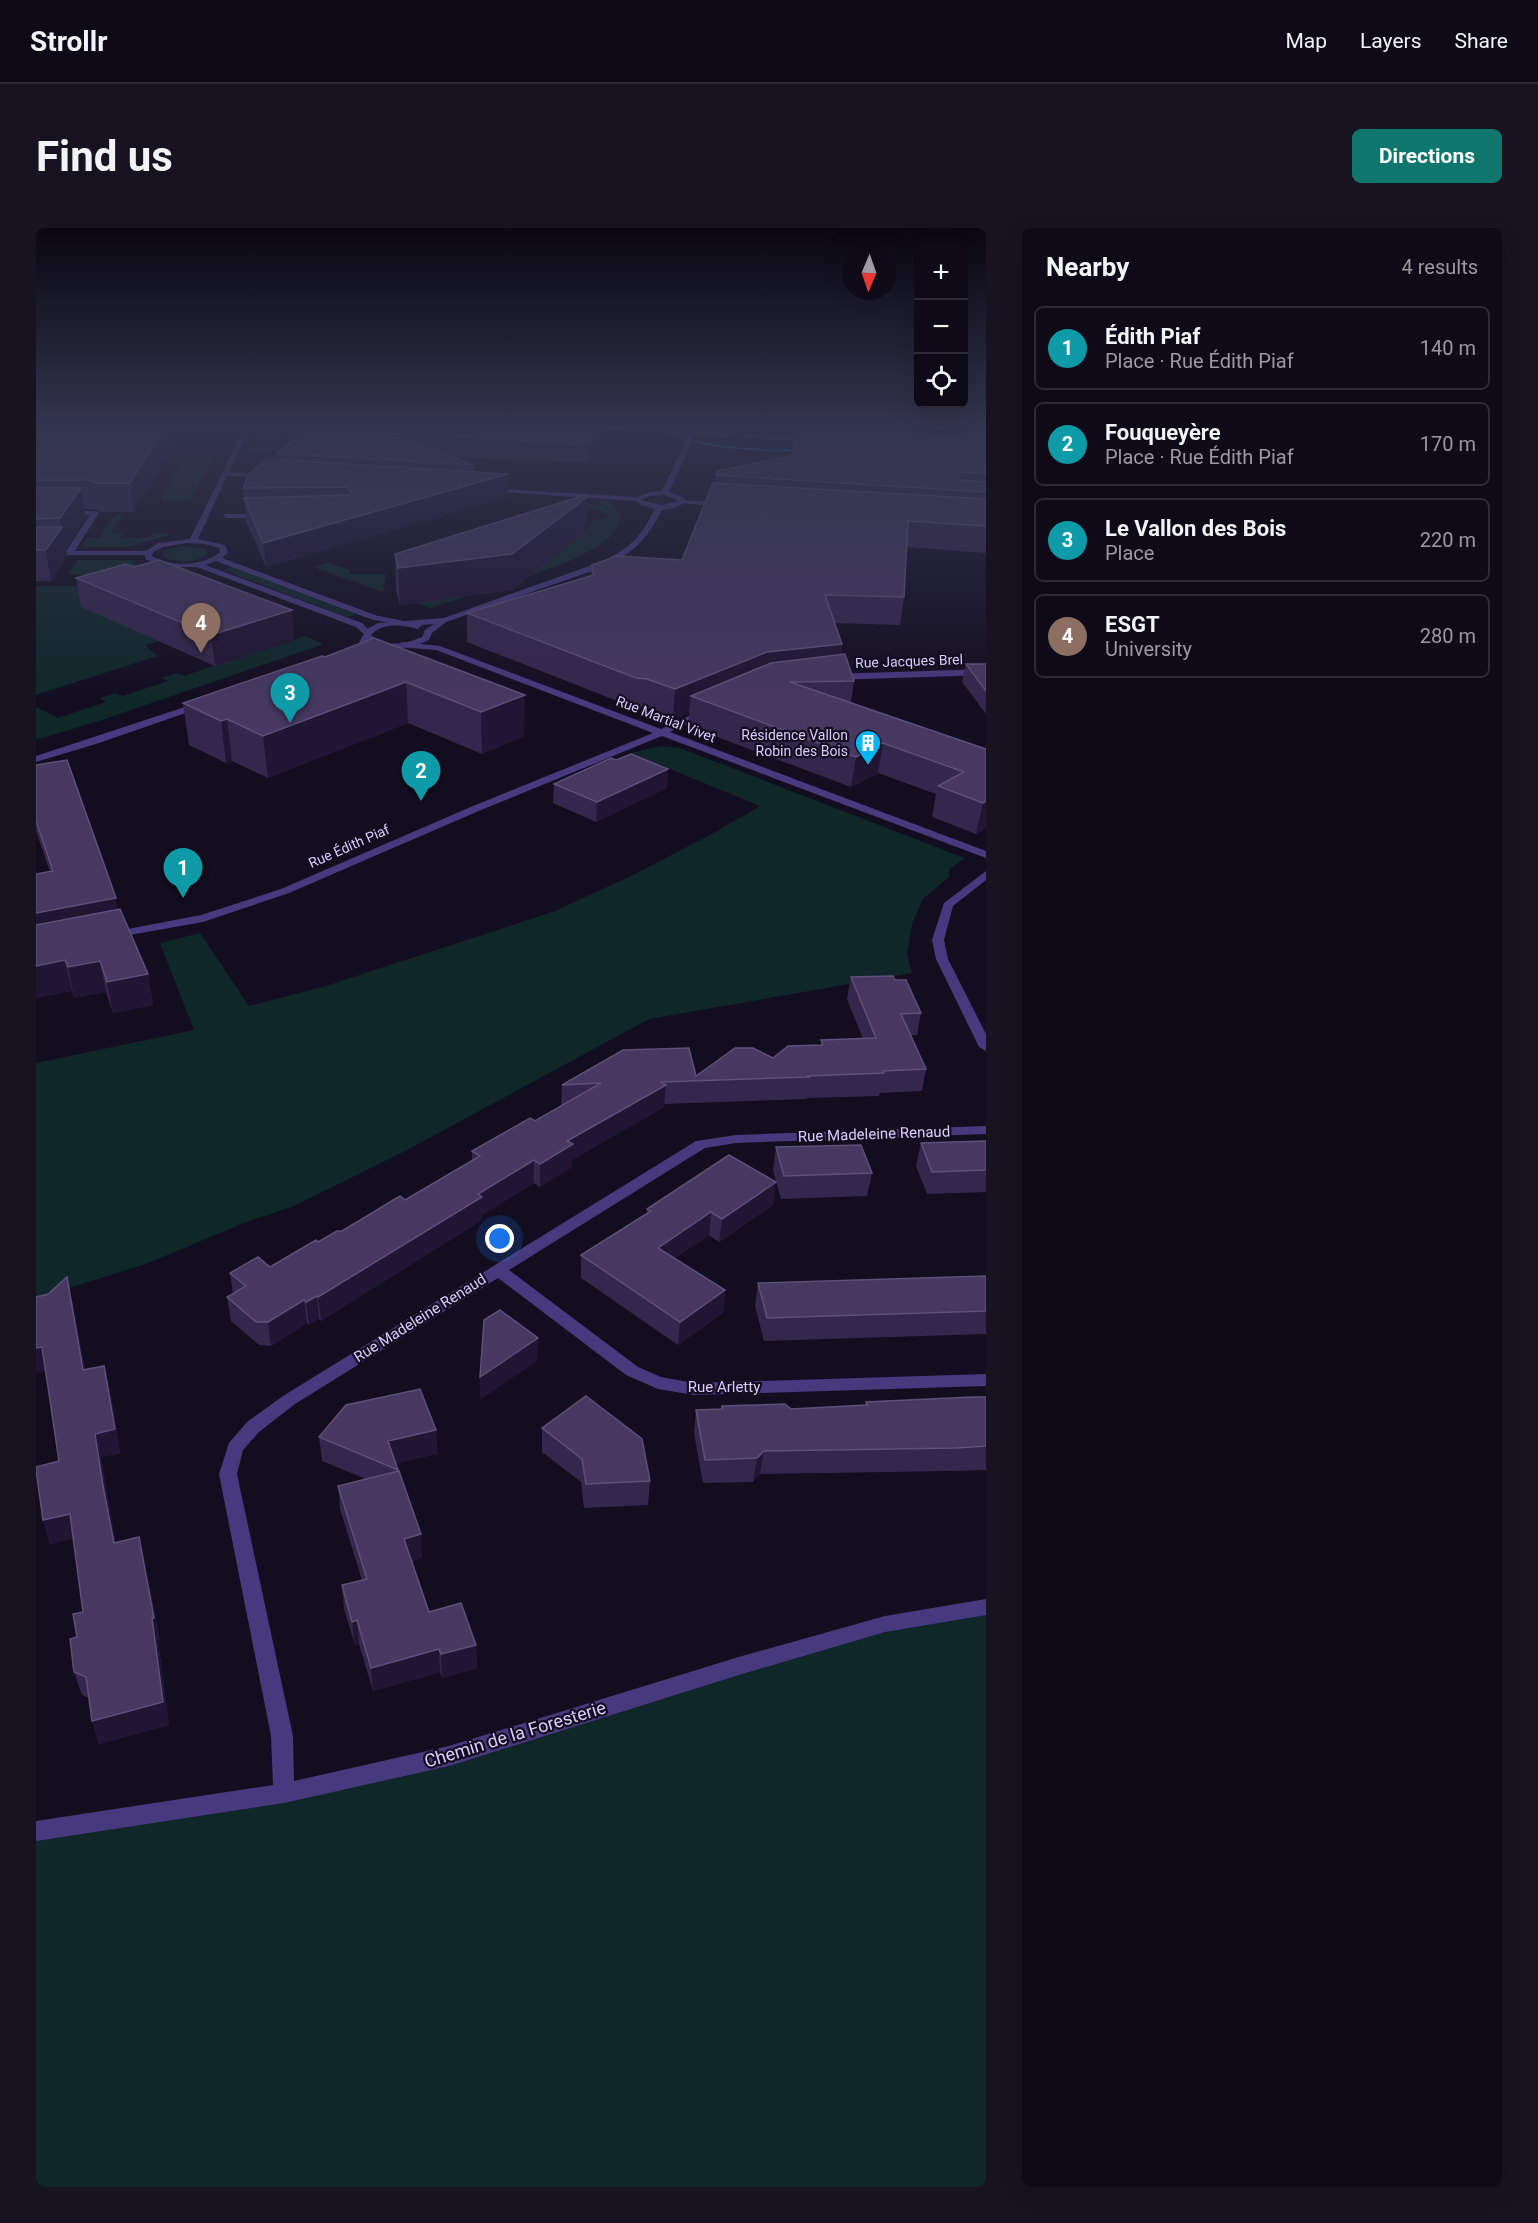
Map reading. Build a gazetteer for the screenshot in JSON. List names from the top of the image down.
{
  "streets": {
    "street": [
      "Rue Jacques Brel",
      "Rue Martial Vivet",
      "Rue Édith Piaf",
      "Rue Madeleine Renaud",
      "Rue Arletty",
      "Chemin de la Foresterie"
    ]
  },
  "crossings": [
    ["Rue Martial Vivet", "Rue Édith Piaf"],
    ["Rue Madeleine Renaud", "Rue Arletty"],
    ["Rue Madeleine Renaud", "Chemin de la Foresterie"]
  ],
  "places": {
    "building": ["Résidence Vallon Robin des Bois"]
  },
  "north": "bottom",
  "page": {
    "header": "Strollr",
    "nav": ["Map", "Layers", "Share"],
    "buttons": "Directions",
    "title": "Find us",
    "heading": ["Nearby", "4 results"],
    "map_buttons": ["+", "−"],
    "list": [
      {
        "mark": "1",
        "name": "Édith Piaf",
        "note": "Place · Rue Édith Piaf",
        "value": "140 m"
      },
      {
        "mark": "2",
        "name": "Fouqueyère",
        "note": "Place · Rue Édith Piaf",
        "value": "170 m"
      },
      {
        "mark": "3",
        "name": "Le Vallon des Bois",
        "note": "Place",
        "value": "220 m"
      },
      {
        "mark": "4",
        "name": "ESGT",
        "note": "University",
        "value": "280 m"
      }
    ],
    "pins": [
      "4",
      "3",
      "2",
      "1"
    ]
  }
}
